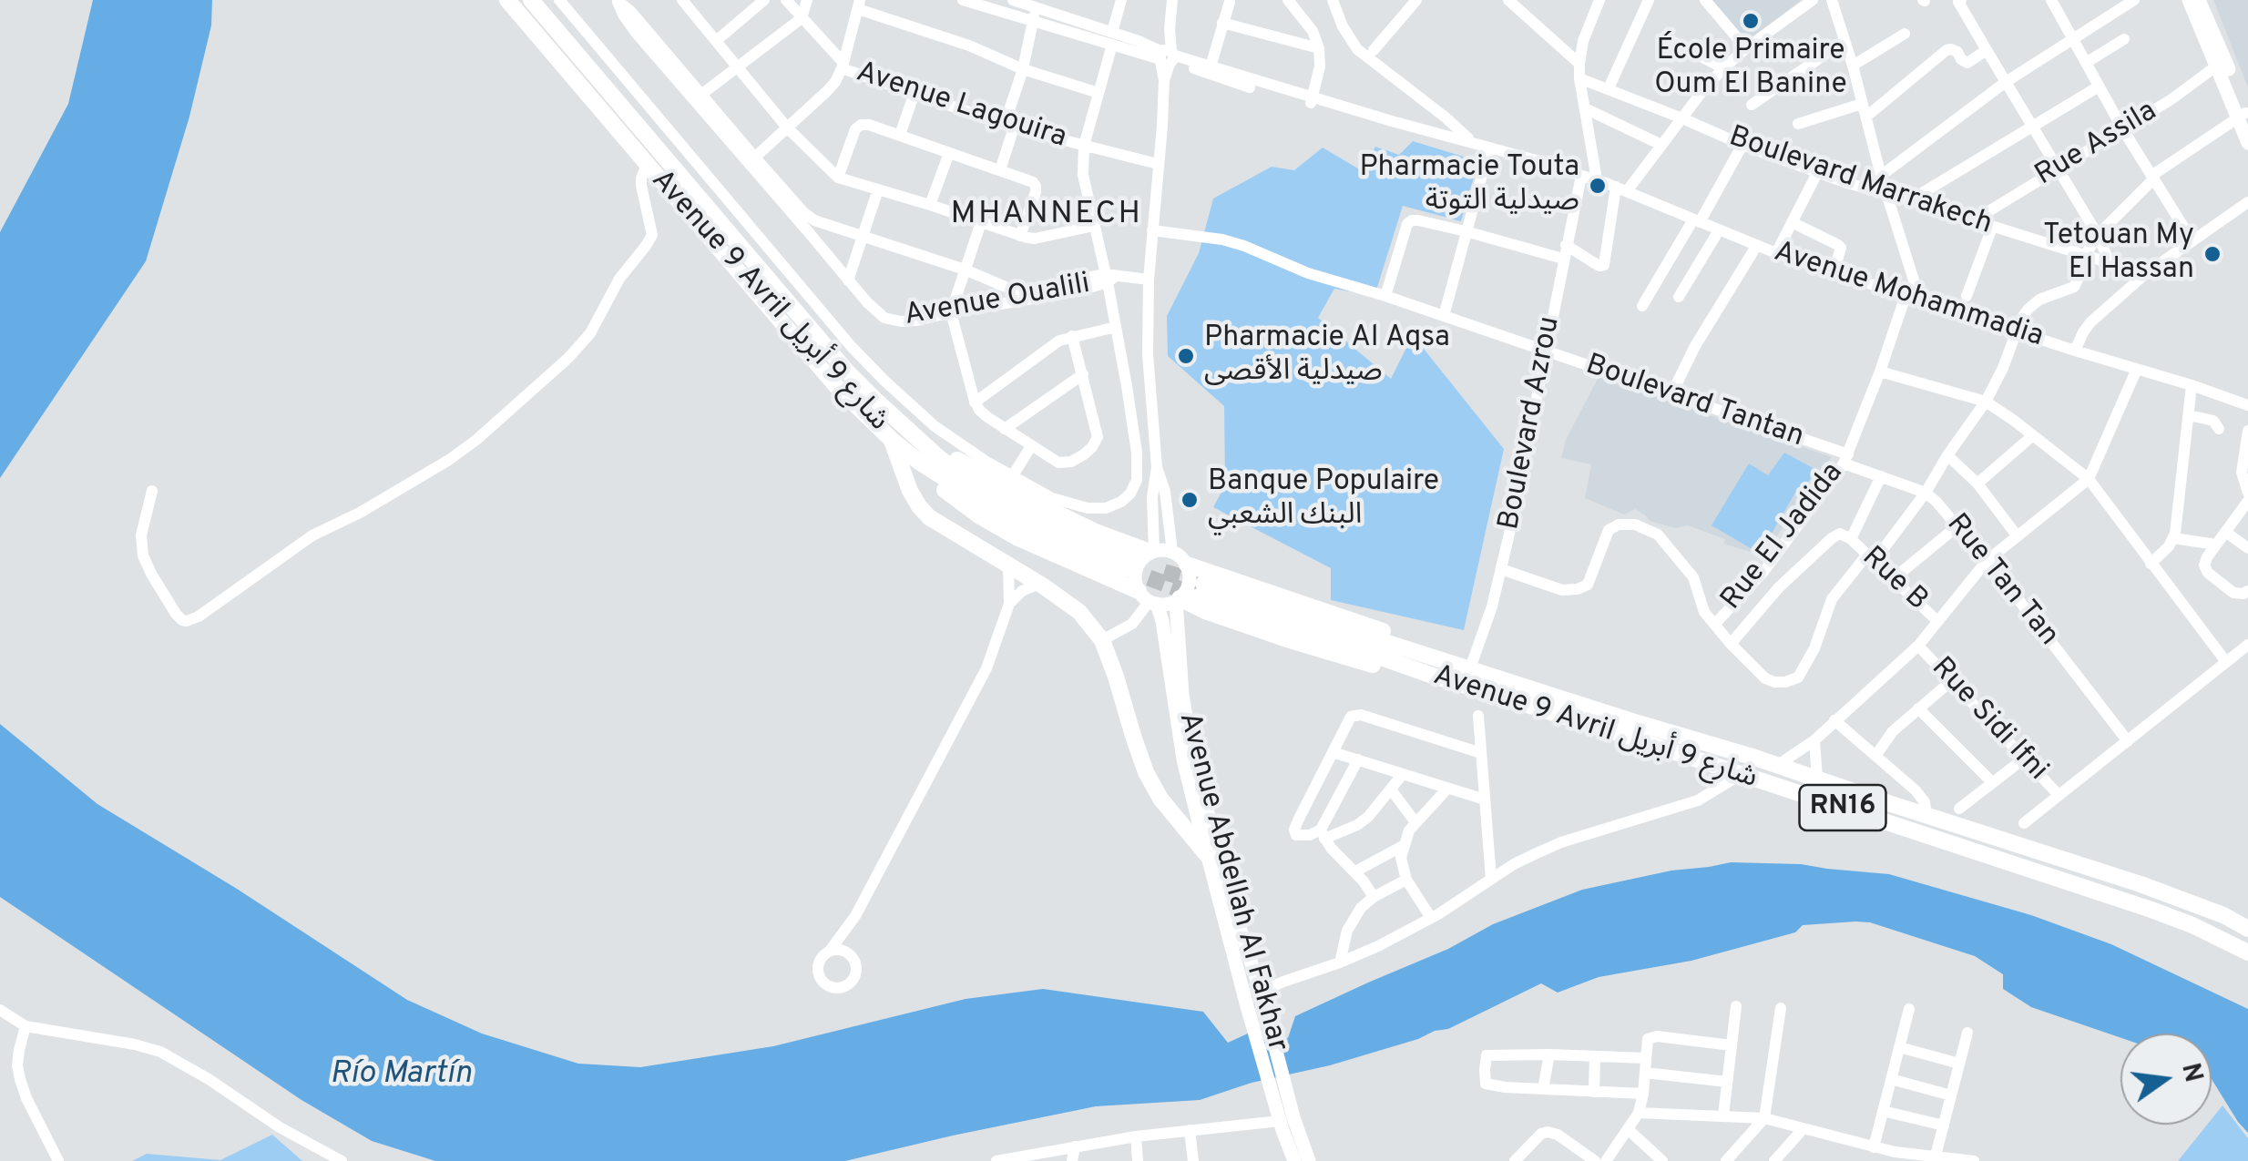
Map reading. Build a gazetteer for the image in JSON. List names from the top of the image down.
{
  "streets": {
    "highway": ["Avenue 9 Avril شارع 9 أبريل", "RN16"],
    "main road": ["Avenue Abdellah Al Fakhar"],
    "street": [
      "Avenue Lagouira",
      "Rue Assila",
      "Boulevard Marrakech",
      "Avenue Mohammadia",
      "Avenue Oualili",
      "Boulevard Tantan",
      "Boulevard Azrou",
      "Rue El Jadida",
      "Rue B",
      "Rue Tan Tan",
      "Rue Sidi Ifni"
    ]
  },
  "crossings": [
    ["Avenue Lagouira", "Avenue Oualili"],
    ["Rue Assila", "Boulevard Marrakech"],
    ["Avenue Mohammadia", "Boulevard Azrou"],
    ["Avenue Mohammadia", "Rue El Jadida"],
    ["Avenue 9 Avril شارع 9 أبريل", "Boulevard Azrou"],
    ["Avenue 9 Avril شارع 9 أبريل", "RN16"],
    ["Boulevard Tantan", "Boulevard Azrou"],
    ["Boulevard Tantan", "Rue El Jadida"],
    ["Boulevard Tantan", "Rue Tan Tan"],
    ["Rue El Jadida", "Rue Tan Tan"],
    ["RN16", "Avenue Abdellah Al Fakhar"]
  ],
  "districts": ["MHANNECH"],
  "water": ["Río Martín"],
  "places": [
    "École Primaire Oum El Banine",
    "Pharmacie Touta صيدلية التوتة",
    "Tetouan My El Hassan",
    "Pharmacie Al Aqsa صيدلية الأقصى",
    "Banque Populaire البنك الشعبي"
  ],
  "north": "right"
}
